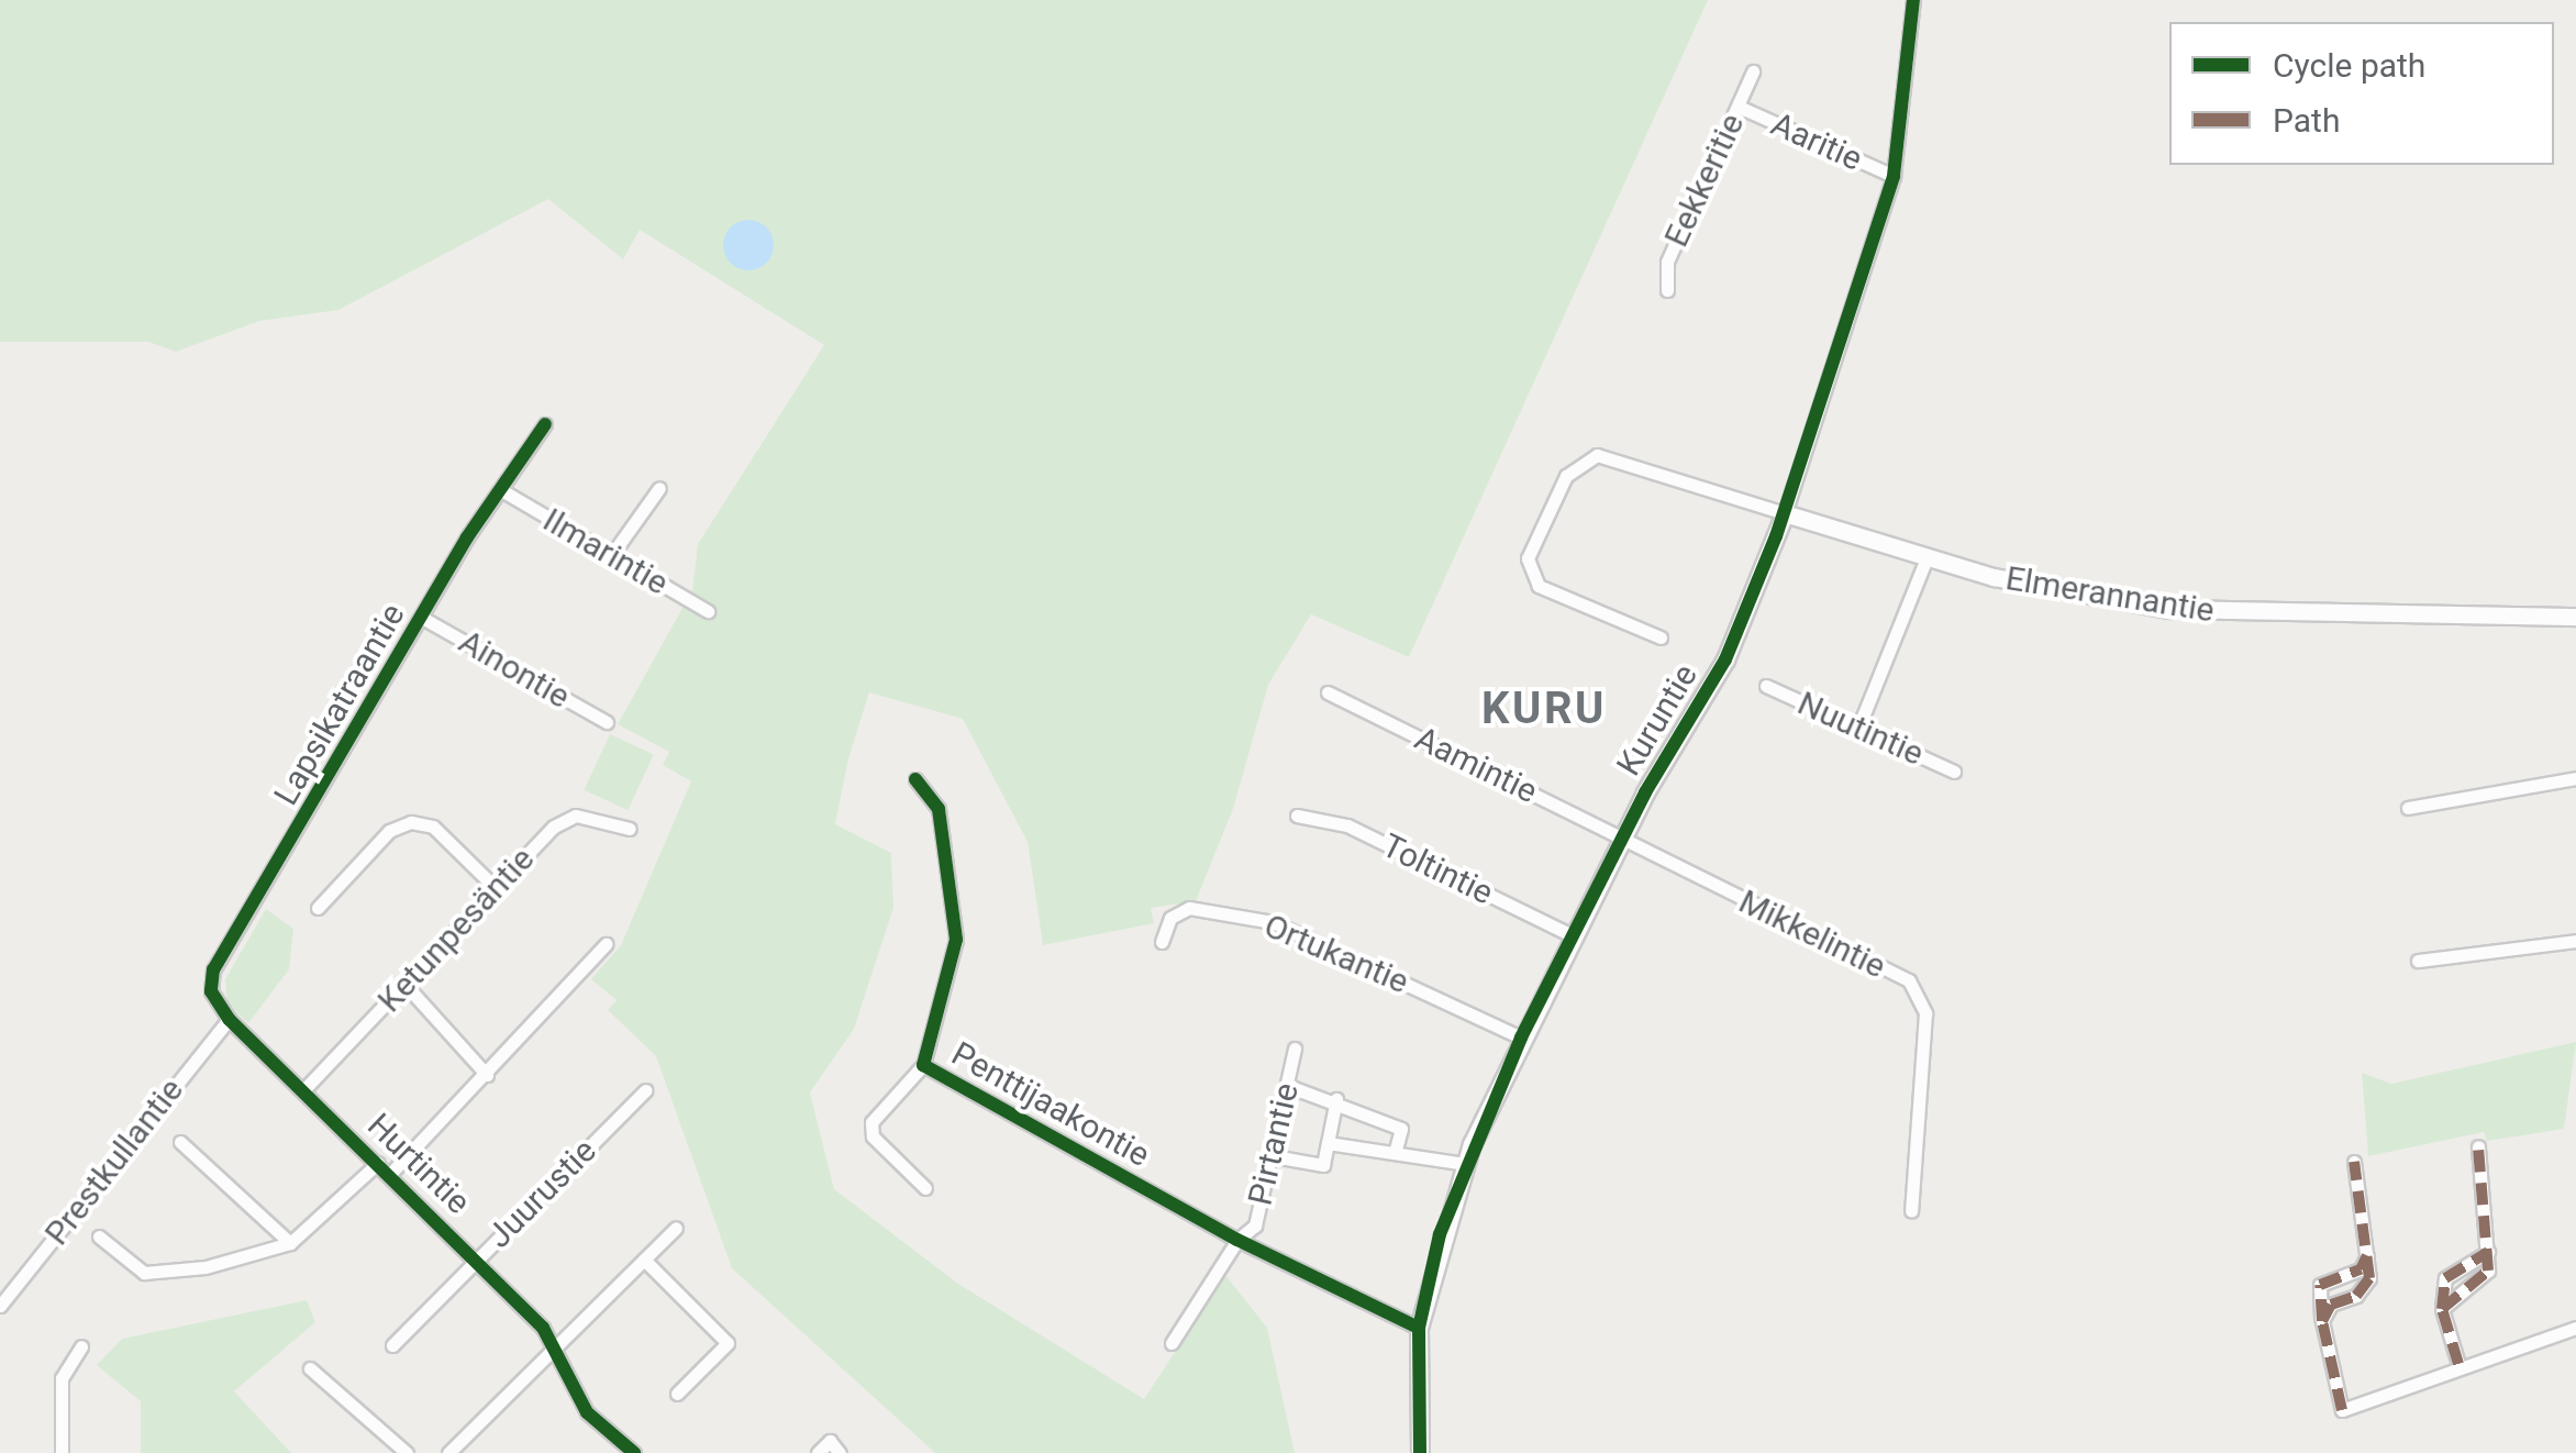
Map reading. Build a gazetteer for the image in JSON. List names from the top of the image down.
{
  "streets": {
    "street": [
      "Aaritie",
      "Eekkeritie",
      "Ilmarintie",
      "Elmerannantie",
      "Ainontie",
      "Lapsikatraantie",
      "Kuruntie",
      "Nuutintie",
      "Aamintie",
      "Toltintie",
      "Ketunpesäntie",
      "Mikkelintie",
      "Ortukantie",
      "Penttijaakontie",
      "Pirtantie",
      "Prestkullantie",
      "Hurtintie",
      "Juurustie"
    ]
  },
  "crossings": [
    ["Aaritie", "Eekkeritie"],
    ["Aaritie", "Kuruntie"],
    ["Ilmarintie", "Lapsikatraantie"],
    ["Elmerannantie", "Kuruntie"],
    ["Ainontie", "Lapsikatraantie"],
    ["Lapsikatraantie", "Prestkullantie"],
    ["Lapsikatraantie", "Hurtintie"],
    ["Kuruntie", "Aamintie"],
    ["Kuruntie", "Toltintie"],
    ["Kuruntie", "Mikkelintie"],
    ["Kuruntie", "Ortukantie"],
    ["Kuruntie", "Penttijaakontie"],
    ["Aamintie", "Mikkelintie"],
    ["Ketunpesäntie", "Hurtintie"],
    ["Penttijaakontie", "Pirtantie"],
    ["Prestkullantie", "Hurtintie"],
    ["Hurtintie", "Juurustie"]
  ],
  "districts": ["KURU"],
  "legend": ["Cycle path", "Path"]
}
